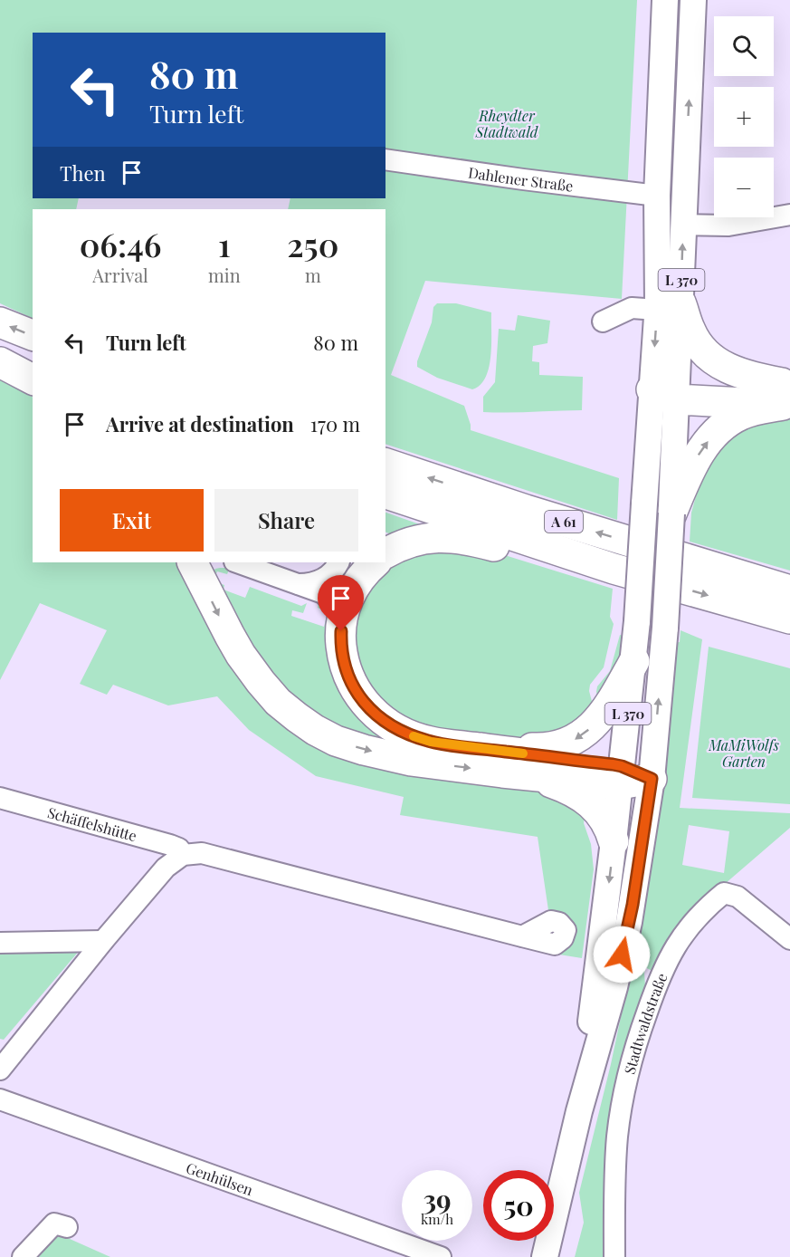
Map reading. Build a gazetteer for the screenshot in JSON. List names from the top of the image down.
{
  "streets": {
    "highway": ["A 61"],
    "main road": ["L 370"],
    "street": [
      "Dahlener Straße",
      "Schäffelshütte",
      "Stadtwaldstraße",
      "Genhülsen"
    ]
  },
  "crossings": [
    ["Dahlener Straße", "L 370"]
  ],
  "parks": ["Rheydter Stadtwald", "MaMiWolfs Garten"],
  "page": {
    "map_buttons": ["+", "−"],
    "turn": ["80 m", "Turn left"],
    "then": "Then",
    "eta": [
      "06:46",
      "Arrival",
      "1",
      "min",
      "250",
      "m"
    ],
    "list": [
      {
        "name": "Turn left",
        "value": "80 m"
      },
      {
        "name": "Arrive at destination",
        "value": "170 m"
      }
    ],
    "buttons": ["Exit", "Share"],
    "speed": "39 km/h",
    "limit": "50"
  }
}
